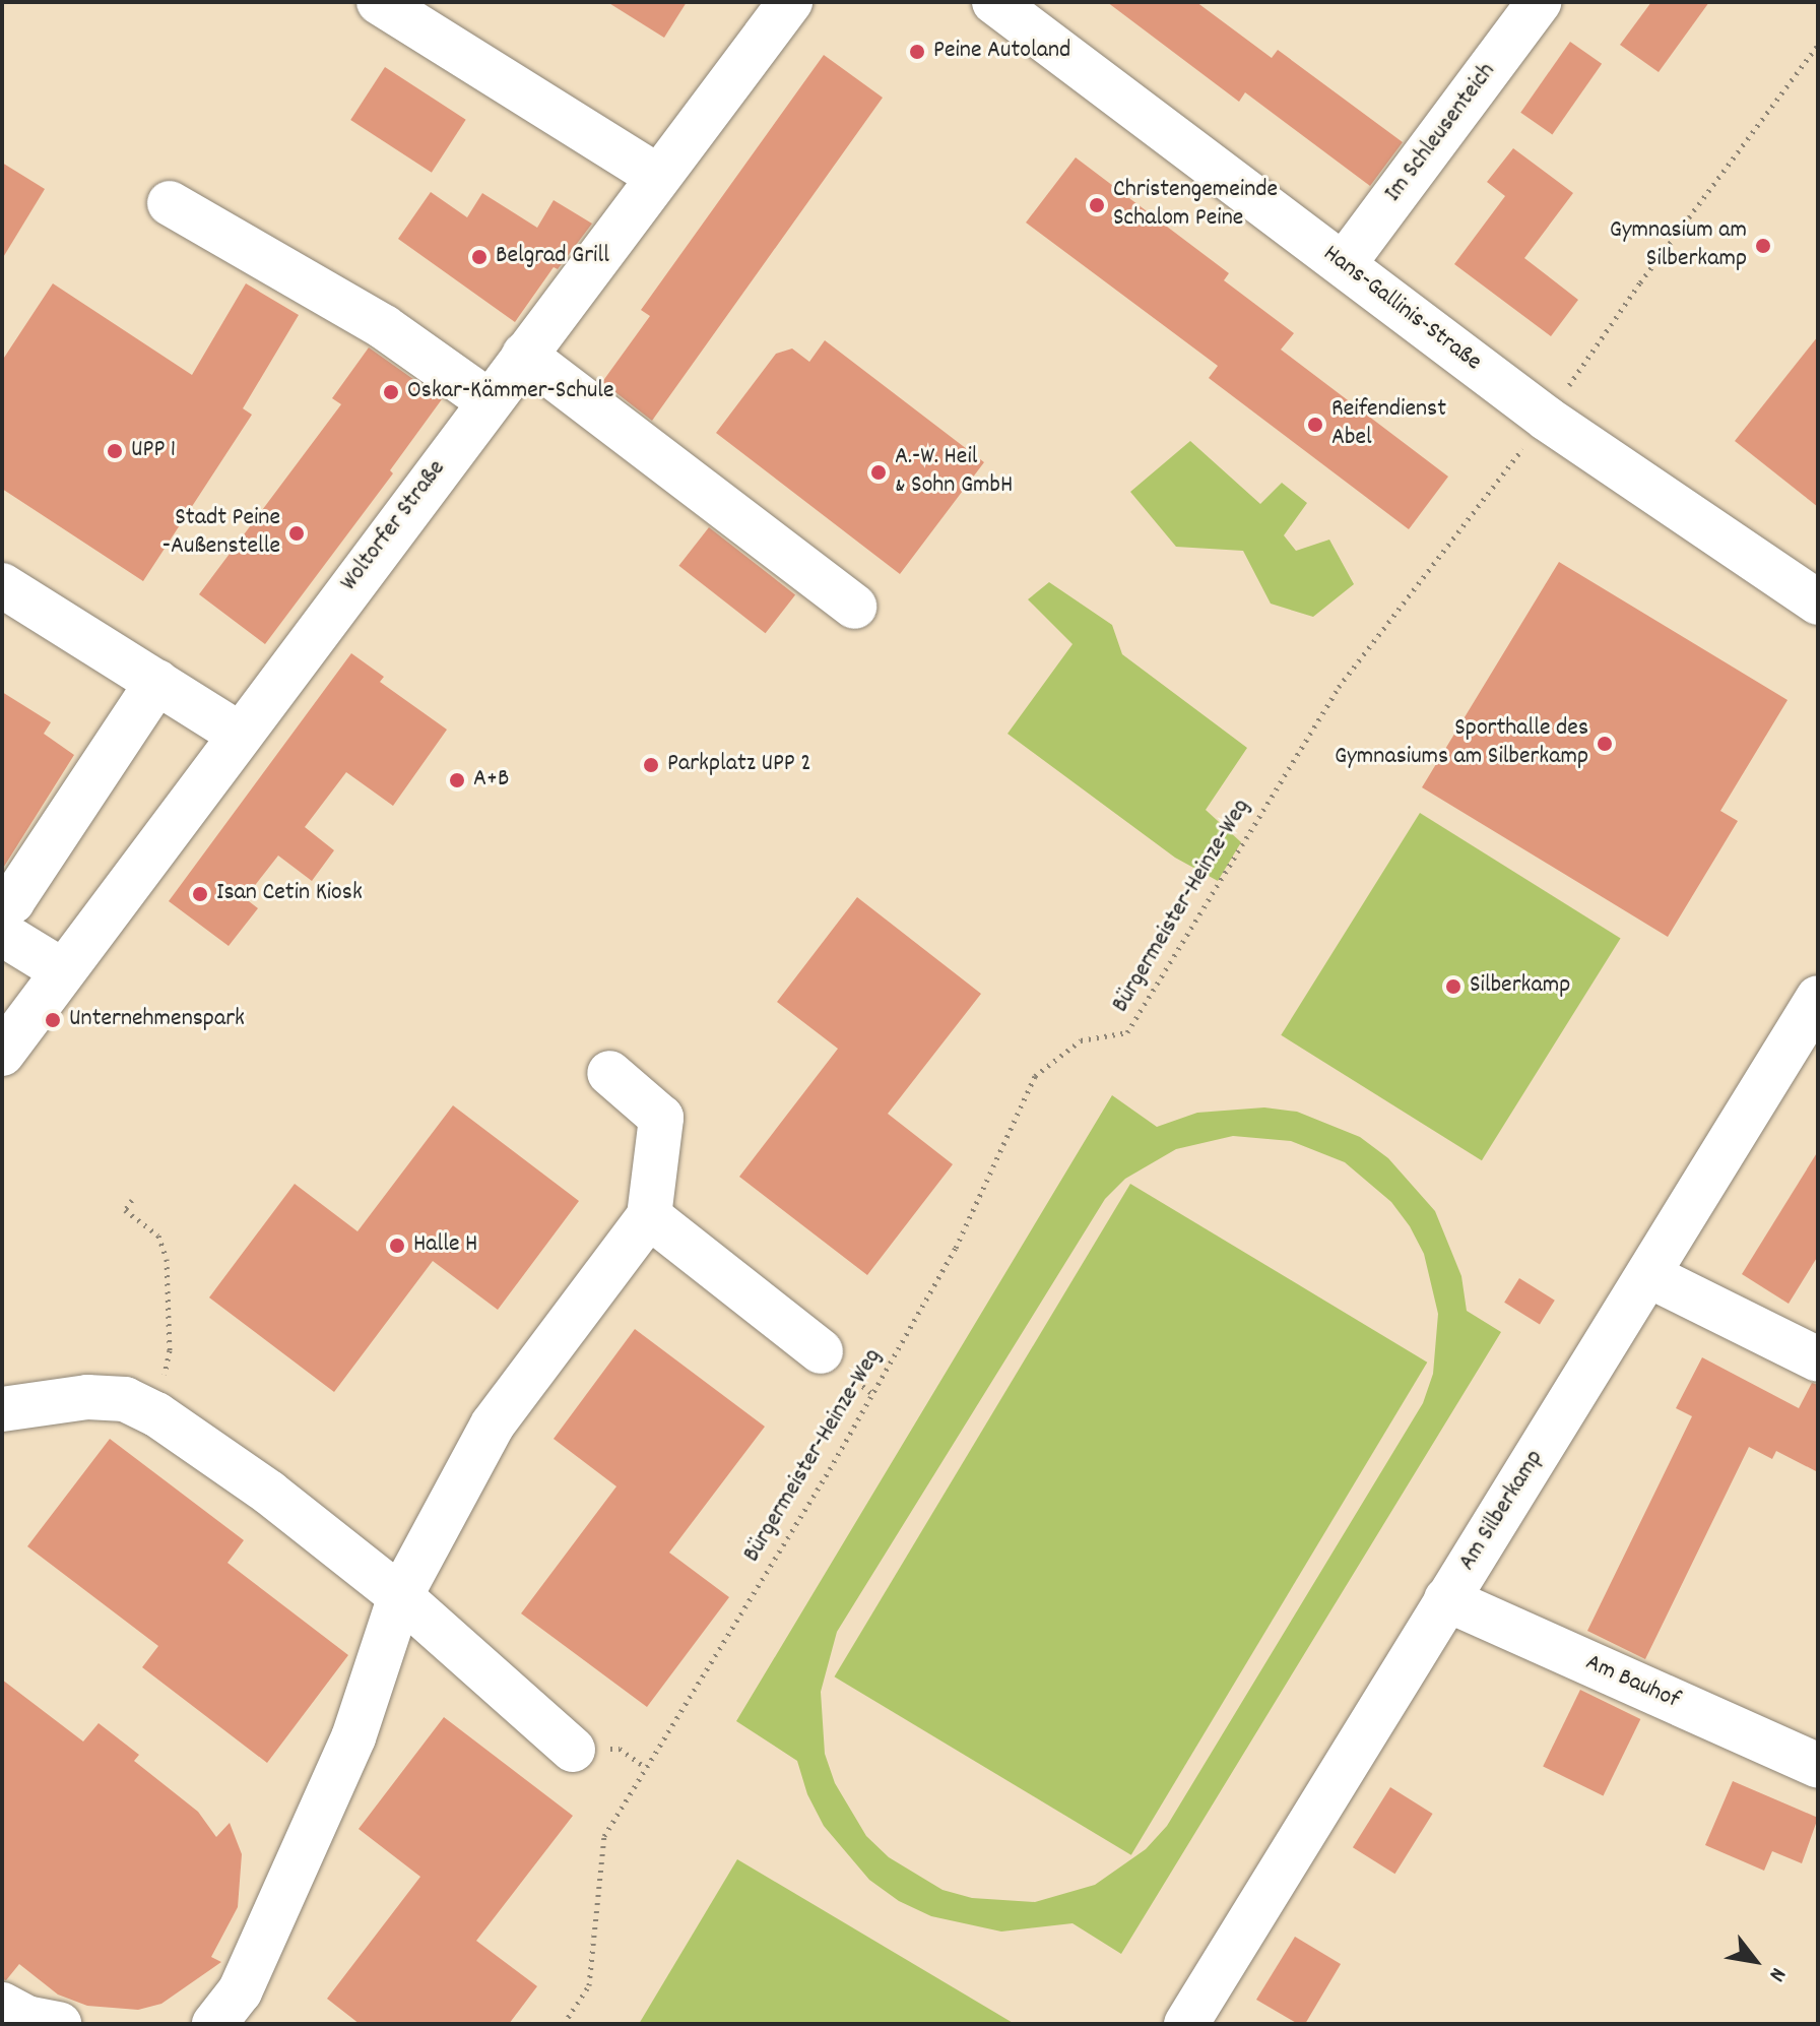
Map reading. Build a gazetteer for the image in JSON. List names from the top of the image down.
{
  "streets": {
    "street": [
      "Im Schleusenteich",
      "Hans-Gallinis-Straße",
      "Woltorfer Straße",
      "Am Silberkamp",
      "Am Bauhof"
    ],
    "path": ["Bürgermeister-Heinze-Weg"]
  },
  "crossings": [
    ["Im Schleusenteich", "Hans-Gallinis-Straße"],
    ["Hans-Gallinis-Straße", "Bürgermeister-Heinze-Weg"],
    ["Am Silberkamp", "Am Bauhof"]
  ],
  "places": [
    "Peine Autoland",
    "Christengemeinde Schalom Peine",
    "Gymnasium am Silberkamp",
    "Belgrad Grill",
    "Oskar-Kämmer-Schule",
    "Reifendienst Abel",
    "UPP 1",
    "A.-W. Heil & Sohn GmbH",
    "Stadt Peine -Außenstelle",
    "Sporthalle des Gymnasiums am Silberkamp",
    "Parkplatz UPP 2",
    "A+B",
    "Isan Cetin Kiosk",
    "Silberkamp",
    "Unternehmenspark",
    "Halle H"
  ],
  "north": "bottom right"
}
